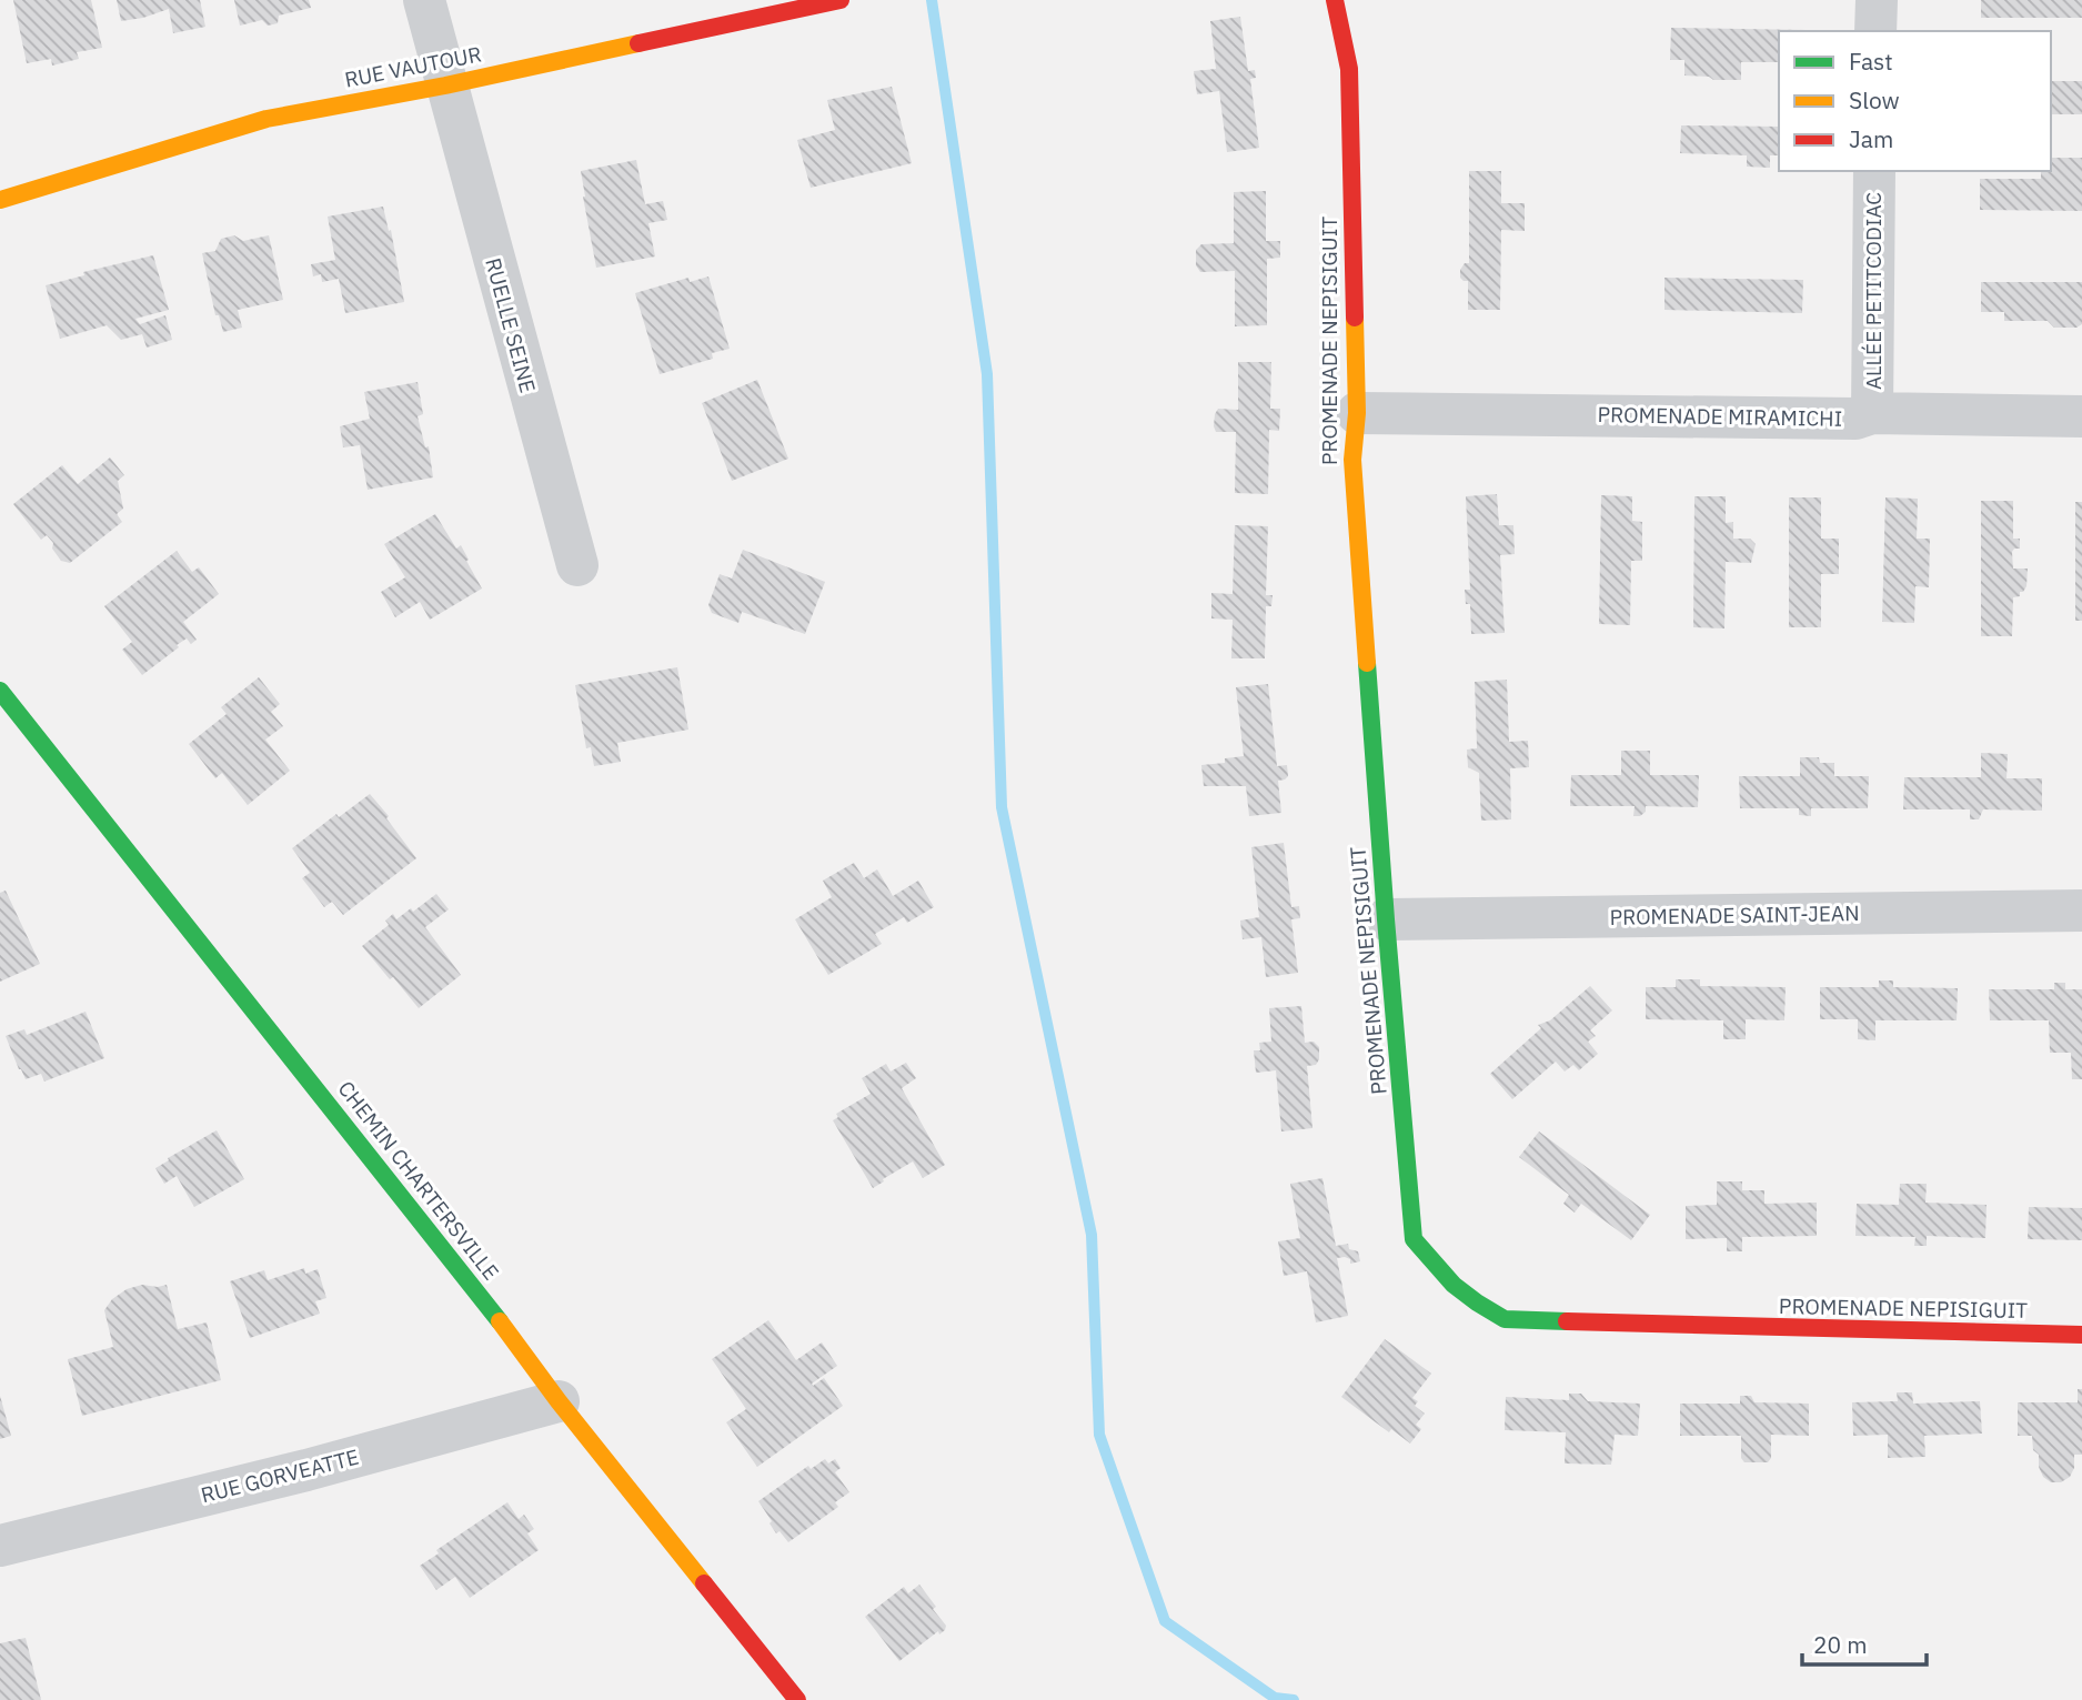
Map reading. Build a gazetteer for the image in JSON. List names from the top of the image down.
{
  "streets": {
    "street": [
      "RUE VAUTOUR",
      "ALLÉE PETITCODIAC",
      "RUELLE SEINE",
      "PROMENADE NEPISIGUIT",
      "PROMENADE MIRAMICHI",
      "PROMENADE SAINT-JEAN",
      "CHEMIN CHARTERSVILLE",
      "RUE GORVEATTE"
    ]
  },
  "crossings": [
    ["RUE VAUTOUR", "RUELLE SEINE"],
    ["ALLÉE PETITCODIAC", "PROMENADE MIRAMICHI"],
    ["PROMENADE NEPISIGUIT", "PROMENADE MIRAMICHI"],
    ["PROMENADE NEPISIGUIT", "PROMENADE SAINT-JEAN"],
    ["CHEMIN CHARTERSVILLE", "RUE GORVEATTE"]
  ],
  "legend": ["Fast", "Slow", "Jam"],
  "scale_bar": "20 m"
}
